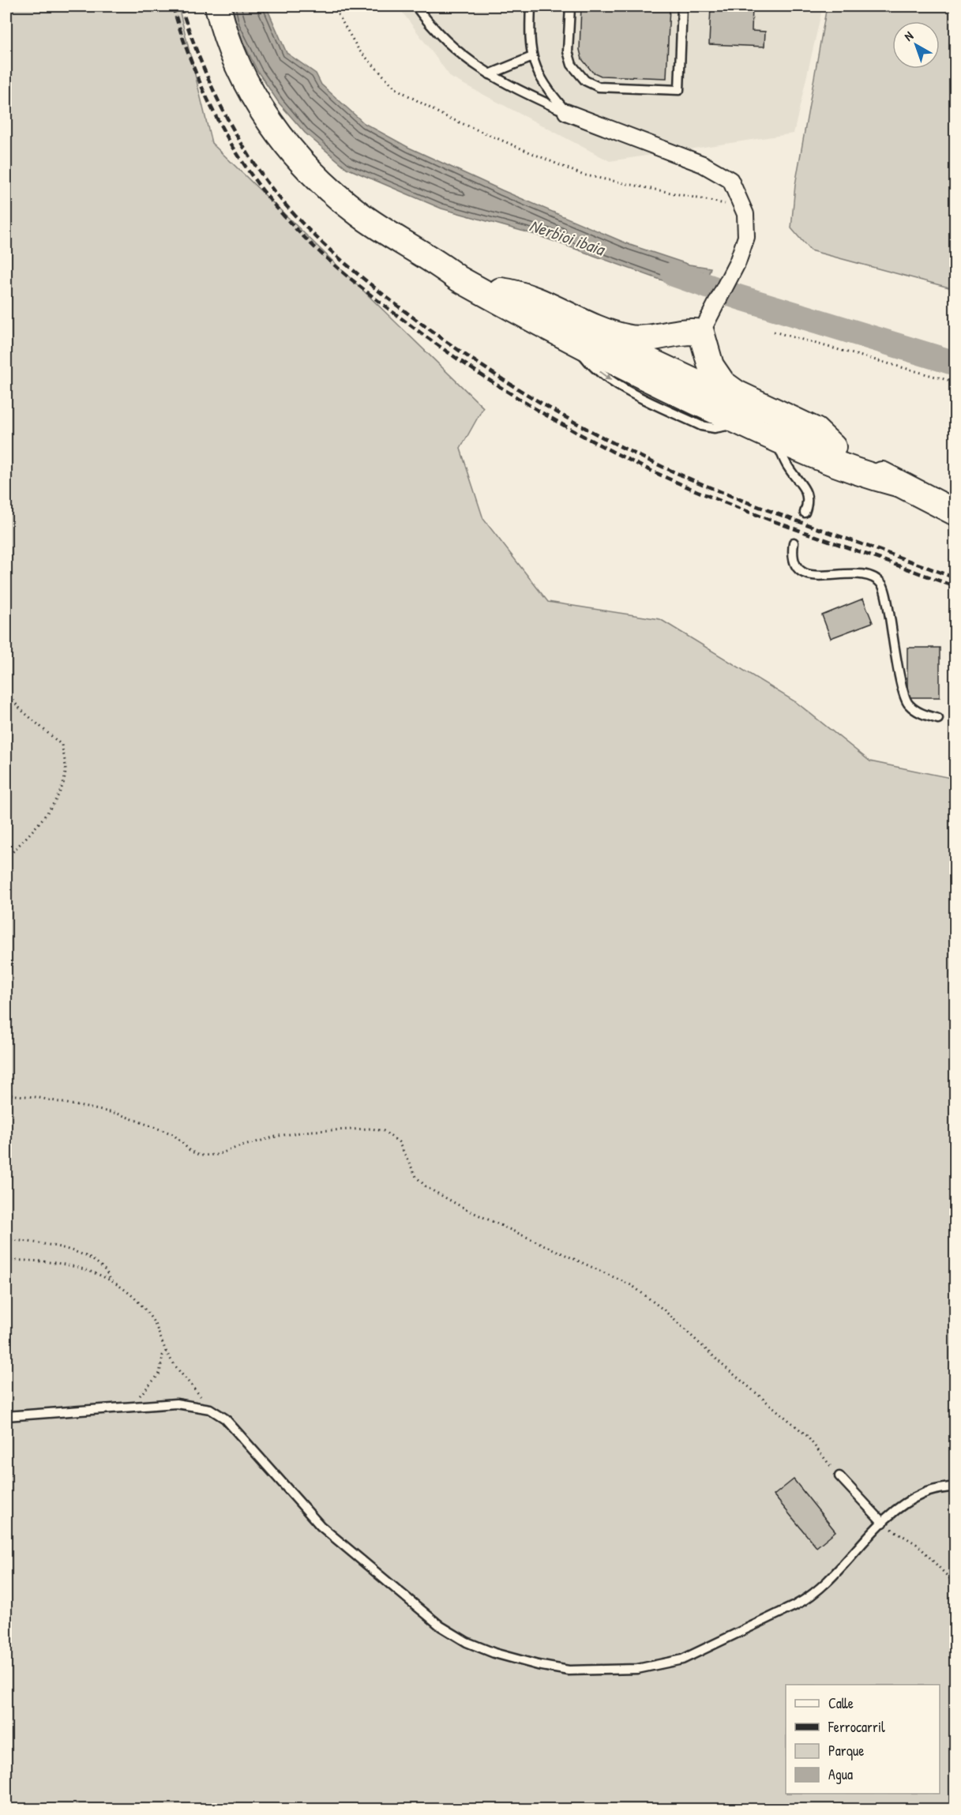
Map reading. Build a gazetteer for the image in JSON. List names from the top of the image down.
{
  "water": ["Nerbioi ibaia"],
  "legend": [
    "Calle",
    "Ferrocarril",
    "Parque",
    "Agua"
  ],
  "north": "top left"
}
